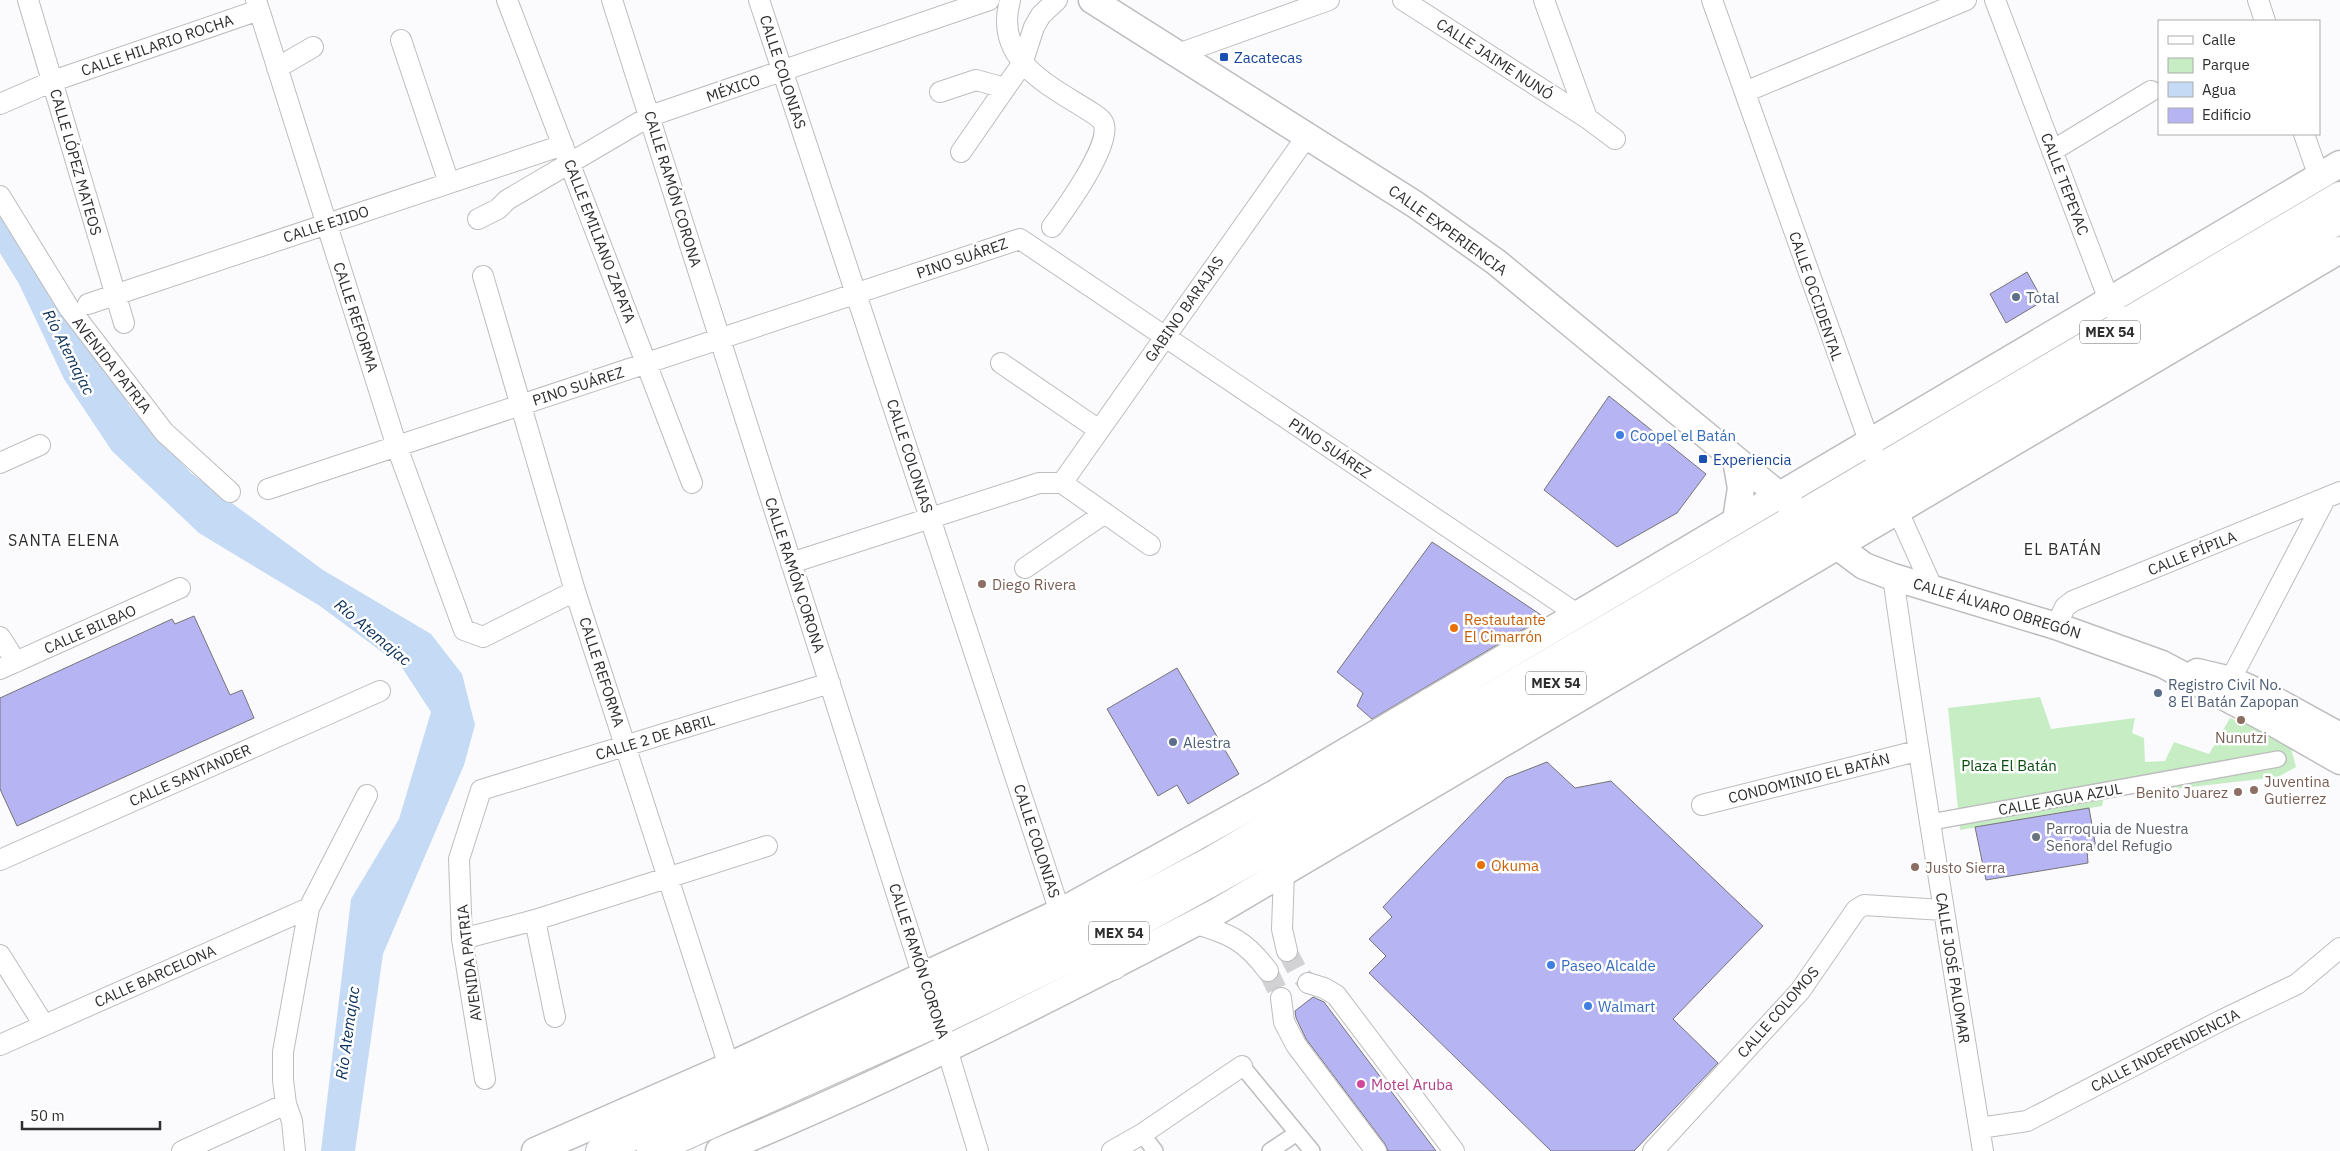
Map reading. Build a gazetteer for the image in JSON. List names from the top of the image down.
{
  "streets": {
    "main road": ["MEX 54"],
    "street": [
      "CALLE HILARIO ROCHA",
      "CALLE JAIME NUNÓ",
      "CALLE COLONIAS",
      "MÉXICO",
      "CALLE LÓPEZ MATEOS",
      "CALLE TEPEYAC",
      "CALLE RAMÓN CORONA",
      "CALLE EJIDO",
      "CALLE EXPERIENCIA",
      "CALLE EMILIANO ZAPATA",
      "PINO SUÁREZ",
      "CALLE OCCIDENTAL",
      "GABINO BARAJAS",
      "CALLE REFORMA",
      "AVENIDA PATRIA",
      "CALLE PÍPILA",
      "CALLE ÁLVARO OBREGÓN",
      "CALLE BILBAO",
      "CALLE 2 DE ABRIL",
      "CALLE SANTANDER",
      "CONDOMINIO EL BATÁN",
      "CALLE AGUA AZUL",
      "CALLE JOSÉ PALOMAR",
      "CALLE BARCELONA",
      "CALLE COLOMOS",
      "CALLE INDEPENDENCIA"
    ]
  },
  "crossings": [
    ["CALLE HILARIO ROCHA", "CALLE LÓPEZ MATEOS"],
    ["CALLE HILARIO ROCHA", "CALLE REFORMA"],
    ["CALLE COLONIAS", "MÉXICO"],
    ["CALLE COLONIAS", "PINO SUÁREZ"],
    ["MÉXICO", "CALLE RAMÓN CORONA"],
    ["MÉXICO", "CALLE EJIDO"],
    ["MÉXICO", "CALLE EMILIANO ZAPATA"],
    ["CALLE LÓPEZ MATEOS", "CALLE EJIDO"],
    ["CALLE TEPEYAC", "MEX 54"],
    ["CALLE RAMÓN CORONA", "PINO SUÁREZ"],
    ["CALLE RAMÓN CORONA", "MEX 54"],
    ["CALLE RAMÓN CORONA", "CALLE 2 DE ABRIL"],
    ["CALLE EJIDO", "CALLE EMILIANO ZAPATA"],
    ["CALLE EJIDO", "CALLE REFORMA"],
    ["CALLE EXPERIENCIA", "GABINO BARAJAS"],
    ["CALLE EXPERIENCIA", "CALLE ÁLVARO OBREGÓN"],
    ["CALLE EMILIANO ZAPATA", "PINO SUÁREZ"],
    ["PINO SUÁREZ", "GABINO BARAJAS"],
    ["PINO SUÁREZ", "CALLE REFORMA"],
    ["CALLE OCCIDENTAL", "MEX 54"],
    ["CALLE OCCIDENTAL", "CALLE ÁLVARO OBREGÓN"],
    ["CALLE REFORMA", "CALLE 2 DE ABRIL"],
    ["MEX 54", "CALLE ÁLVARO OBREGÓN"],
    ["AVENIDA PATRIA", "CALLE 2 DE ABRIL"],
    ["CALLE PÍPILA", "CALLE ÁLVARO OBREGÓN"],
    ["CALLE ÁLVARO OBREGÓN", "CALLE JOSÉ PALOMAR"],
    ["CONDOMINIO EL BATÁN", "CALLE JOSÉ PALOMAR"],
    ["CALLE AGUA AZUL", "CALLE JOSÉ PALOMAR"],
    ["CALLE JOSÉ PALOMAR", "CALLE COLOMOS"],
    ["CALLE JOSÉ PALOMAR", "CALLE INDEPENDENCIA"]
  ],
  "districts": ["SANTA ELENA", "EL BATÁN"],
  "water": ["Río Atemajac"],
  "parks": ["Plaza El Batán"],
  "places": {
    "transit": ["Zacatecas", "Experiencia"],
    "other": [
      "Total",
      "Coopel el Batán",
      "Diego Rivera",
      "Restautante El Cimarrón",
      "Registro Civil No. 8 El Batán Zapopan",
      "Nunutzi",
      "Alestra",
      "Juventina Gutierrez",
      "Benito Juarez",
      "Parroquia de Nuestra Señora del Refugio",
      "Okuma",
      "Justo Sierra",
      "Paseo Alcalde",
      "Walmart",
      "Motel Aruba"
    ]
  },
  "legend": [
    "Calle",
    "Parque",
    "Agua",
    "Edificio"
  ],
  "scale_bar": "50 m"
}
